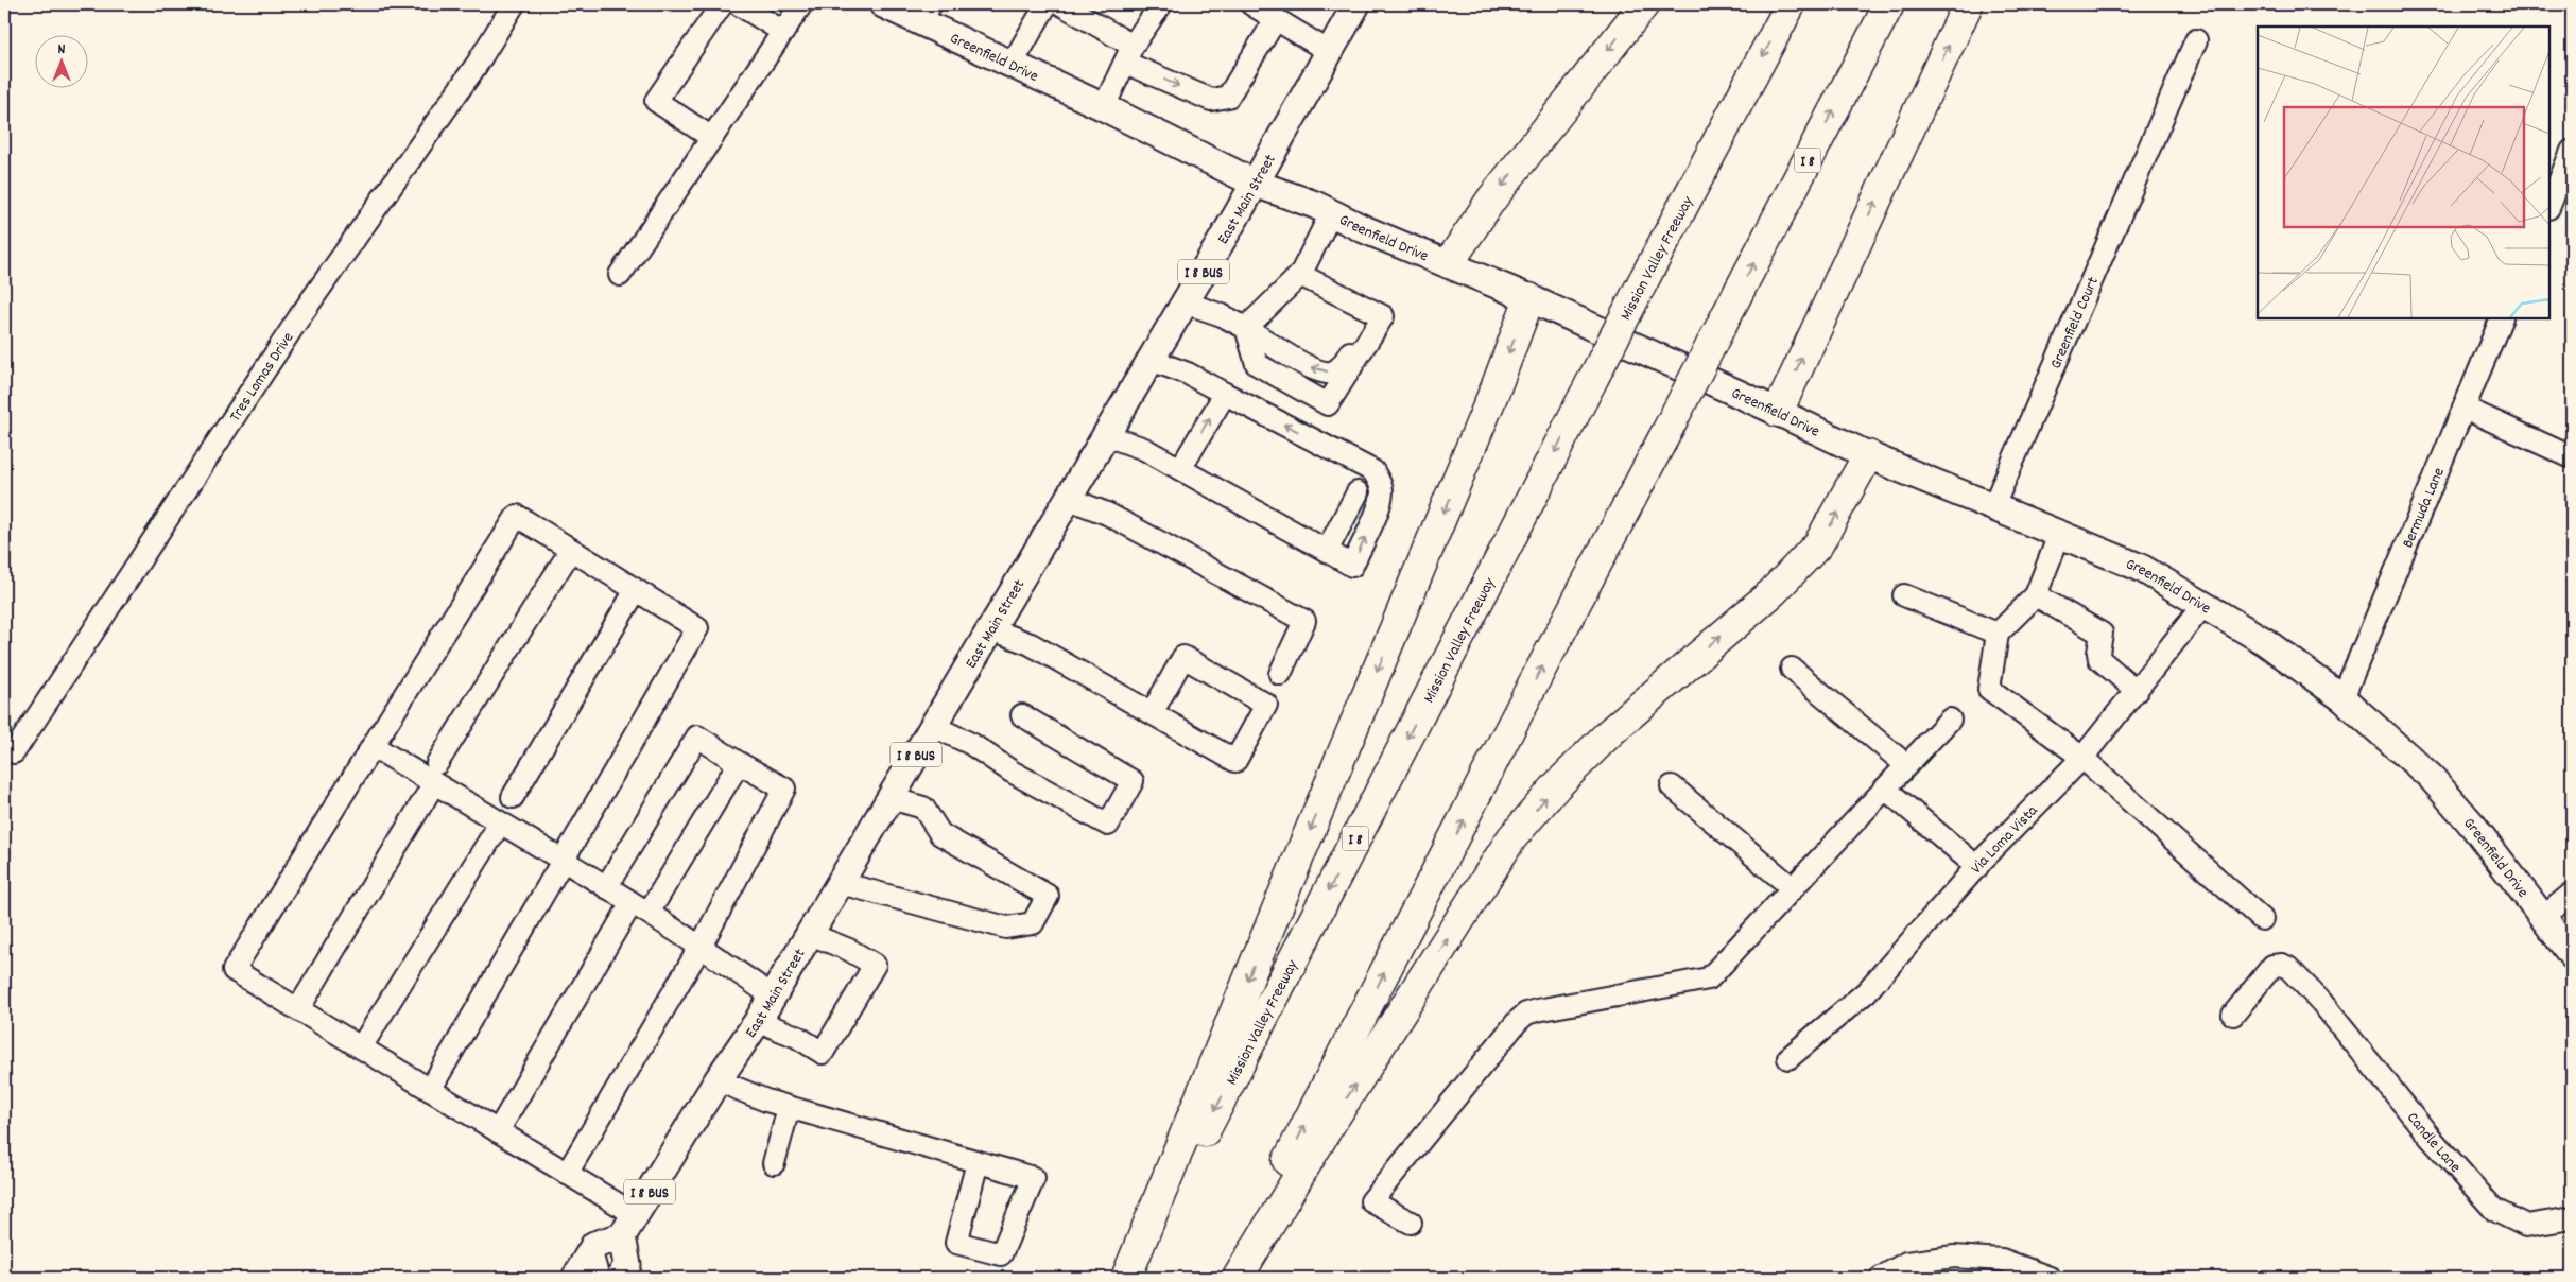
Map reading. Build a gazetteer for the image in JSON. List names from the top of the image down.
{
  "streets": {
    "highway": ["I 8", "Mission Valley Freeway"],
    "main road": ["Greenfield Drive", "East Main Street", "I 8 BUS"],
    "street": [
      "Greenfield Court",
      "Tres Lomas Drive",
      "Bermuda Lane",
      "Via Loma Vista",
      "Candle Lane"
    ]
  },
  "crossings": [
    ["Greenfield Drive", "East Main Street"],
    ["Greenfield Drive", "Greenfield Court"],
    ["Greenfield Drive", "Bermuda Lane"],
    ["Greenfield Drive", "Via Loma Vista"]
  ],
  "north": "top"
}
